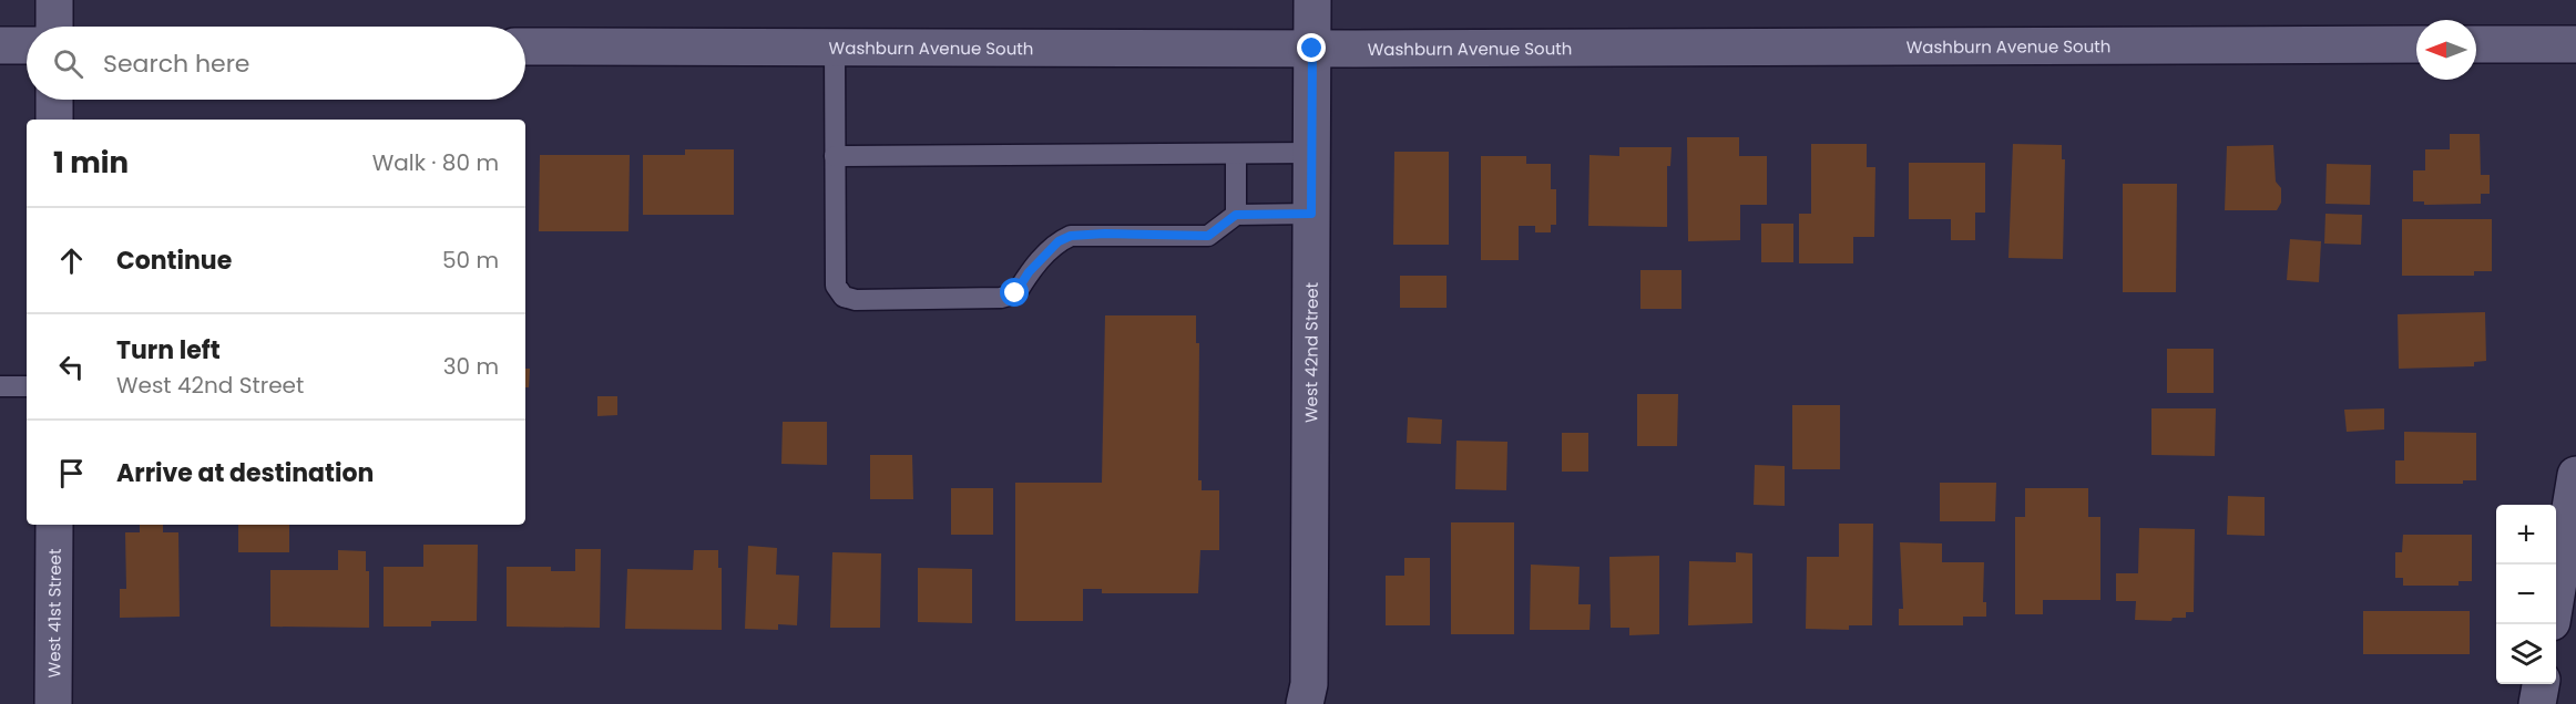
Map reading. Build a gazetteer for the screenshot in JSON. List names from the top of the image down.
{
  "streets": {
    "street": ["Washburn Avenue South", "West 42nd Street", "West 41st Street"]
  },
  "crossings": [
    ["Washburn Avenue South", "West 42nd Street"]
  ],
  "north": "left",
  "page": {
    "search": "Search here",
    "heading": ["1 min", "Walk · 80 m"],
    "list": [
      ["Continue", "50 m"],
      ["Turn left", "West 42nd Street", "30 m"],
      "Arrive at destination"
    ],
    "map_buttons": ["+", "−"]
  }
}
